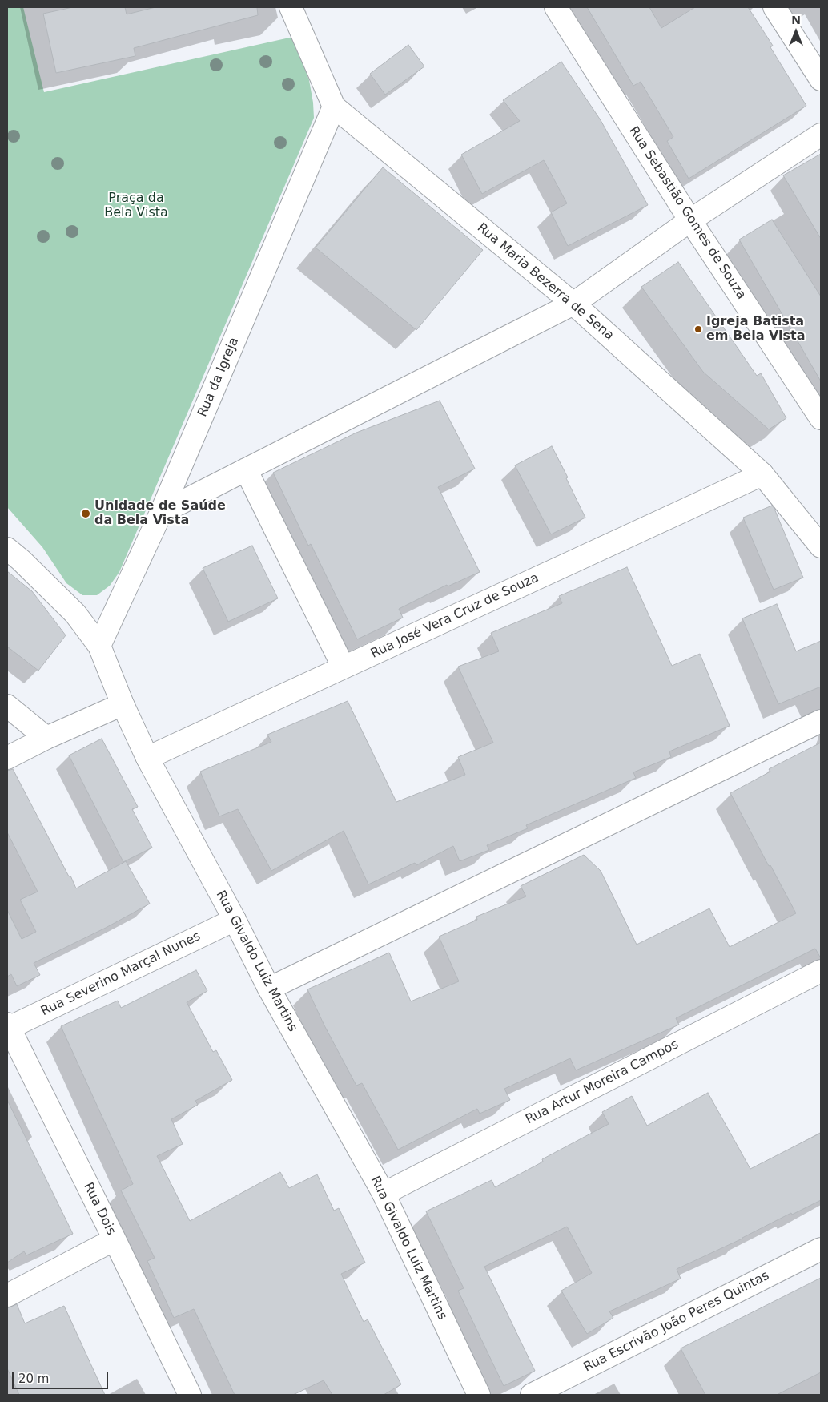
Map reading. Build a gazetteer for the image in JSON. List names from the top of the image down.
{
  "streets": {
    "street": [
      "Rua Sebastião Gomes de Souza",
      "Rua Maria Bezerra de Sena",
      "Rua da Igreja",
      "Rua José Vera Cruz de Souza",
      "Rua Givaldo Luiz Martins",
      "Rua Severino Marçal Nunes",
      "Rua Artur Moreira Campos",
      "Rua Dois",
      "Rua Escrivão João Peres Quintas"
    ]
  },
  "crossings": [
    ["Rua Maria Bezerra de Sena", "Rua da Igreja"],
    ["Rua Maria Bezerra de Sena", "Rua José Vera Cruz de Souza"],
    ["Rua da Igreja", "Rua Givaldo Luiz Martins"],
    ["Rua José Vera Cruz de Souza", "Rua Givaldo Luiz Martins"],
    ["Rua Givaldo Luiz Martins", "Rua Severino Marçal Nunes"],
    ["Rua Givaldo Luiz Martins", "Rua Artur Moreira Campos"],
    ["Rua Severino Marçal Nunes", "Rua Dois"]
  ],
  "parks": ["Praça da Bela Vista"],
  "places": ["Igreja Batista em Bela Vista", "Unidade de Saúde da Bela Vista"],
  "scale_bar": "20 m",
  "north": "top"
}
